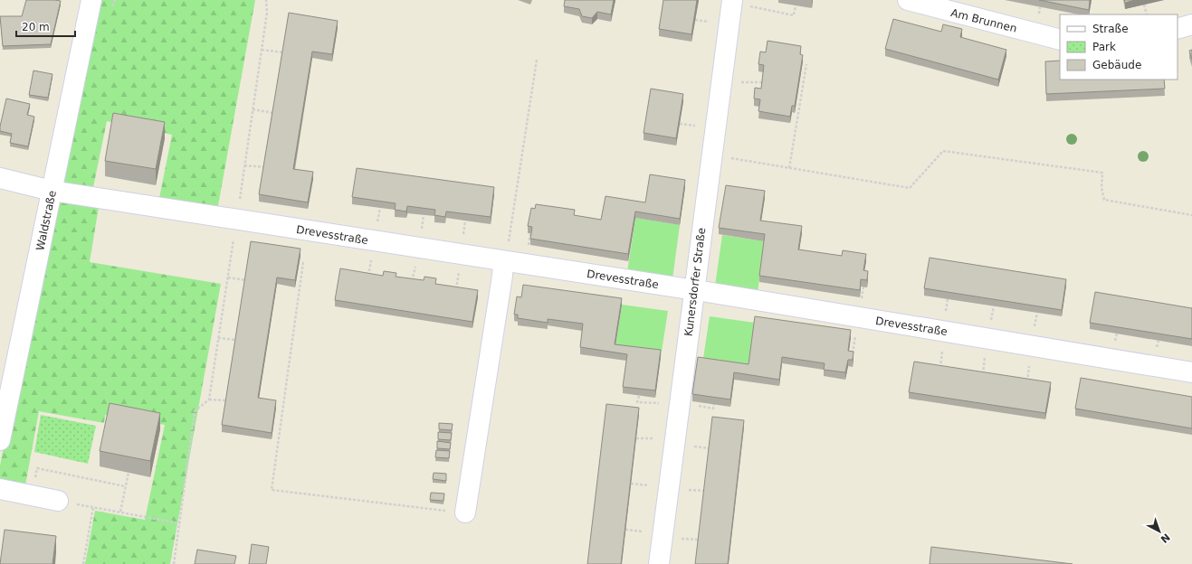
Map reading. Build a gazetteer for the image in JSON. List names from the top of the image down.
{
  "streets": {
    "street": [
      "Am Brunnen",
      "Waldstraße",
      "Drevesstraße",
      "Kunersdorfer Straße"
    ]
  },
  "crossings": [
    ["Waldstraße", "Drevesstraße"],
    ["Drevesstraße", "Kunersdorfer Straße"]
  ],
  "legend": ["Straße", "Park", "Gebäude"],
  "scale_bar": "20 m",
  "north": "bottom right"
}
